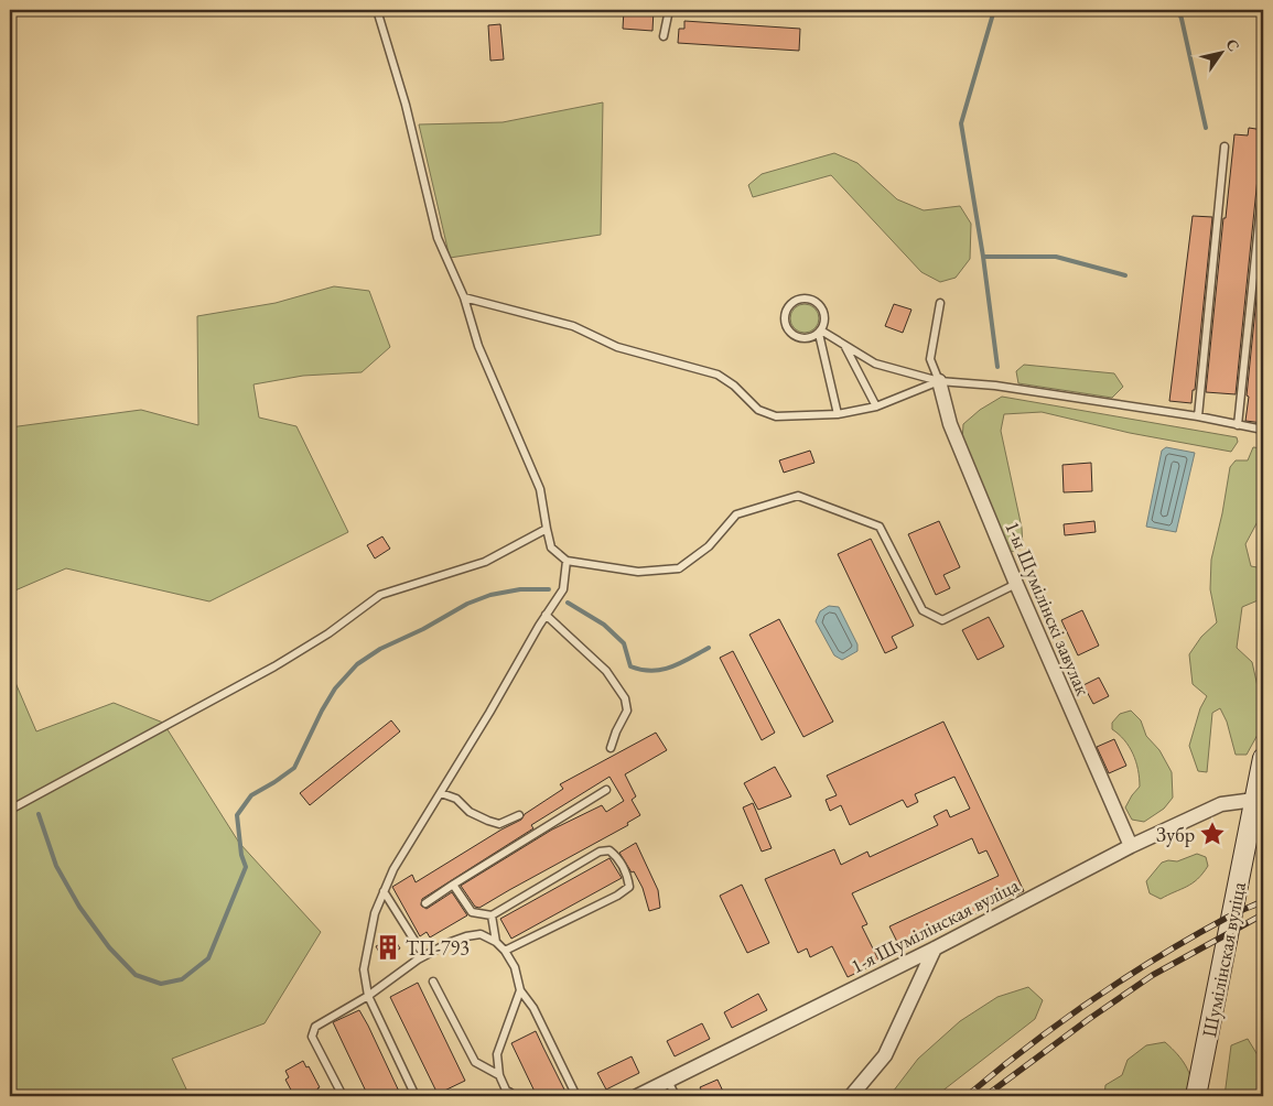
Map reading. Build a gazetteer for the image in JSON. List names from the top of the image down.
{
  "streets": {
    "main road": ["Шумілінская вуліца"],
    "street": ["1-ы Шумілінскі завулак", "1-я Шумілінская вуліца"]
  },
  "crossings": [
    ["1-ы Шумілінскі завулак", "1-я Шумілінская вуліца"],
    ["1-я Шумілінская вуліца", "Шумілінская вуліца"]
  ],
  "places": {
    "place": ["Зубр"],
    "building": ["ТП-793"]
  },
  "north": "top right"
}
